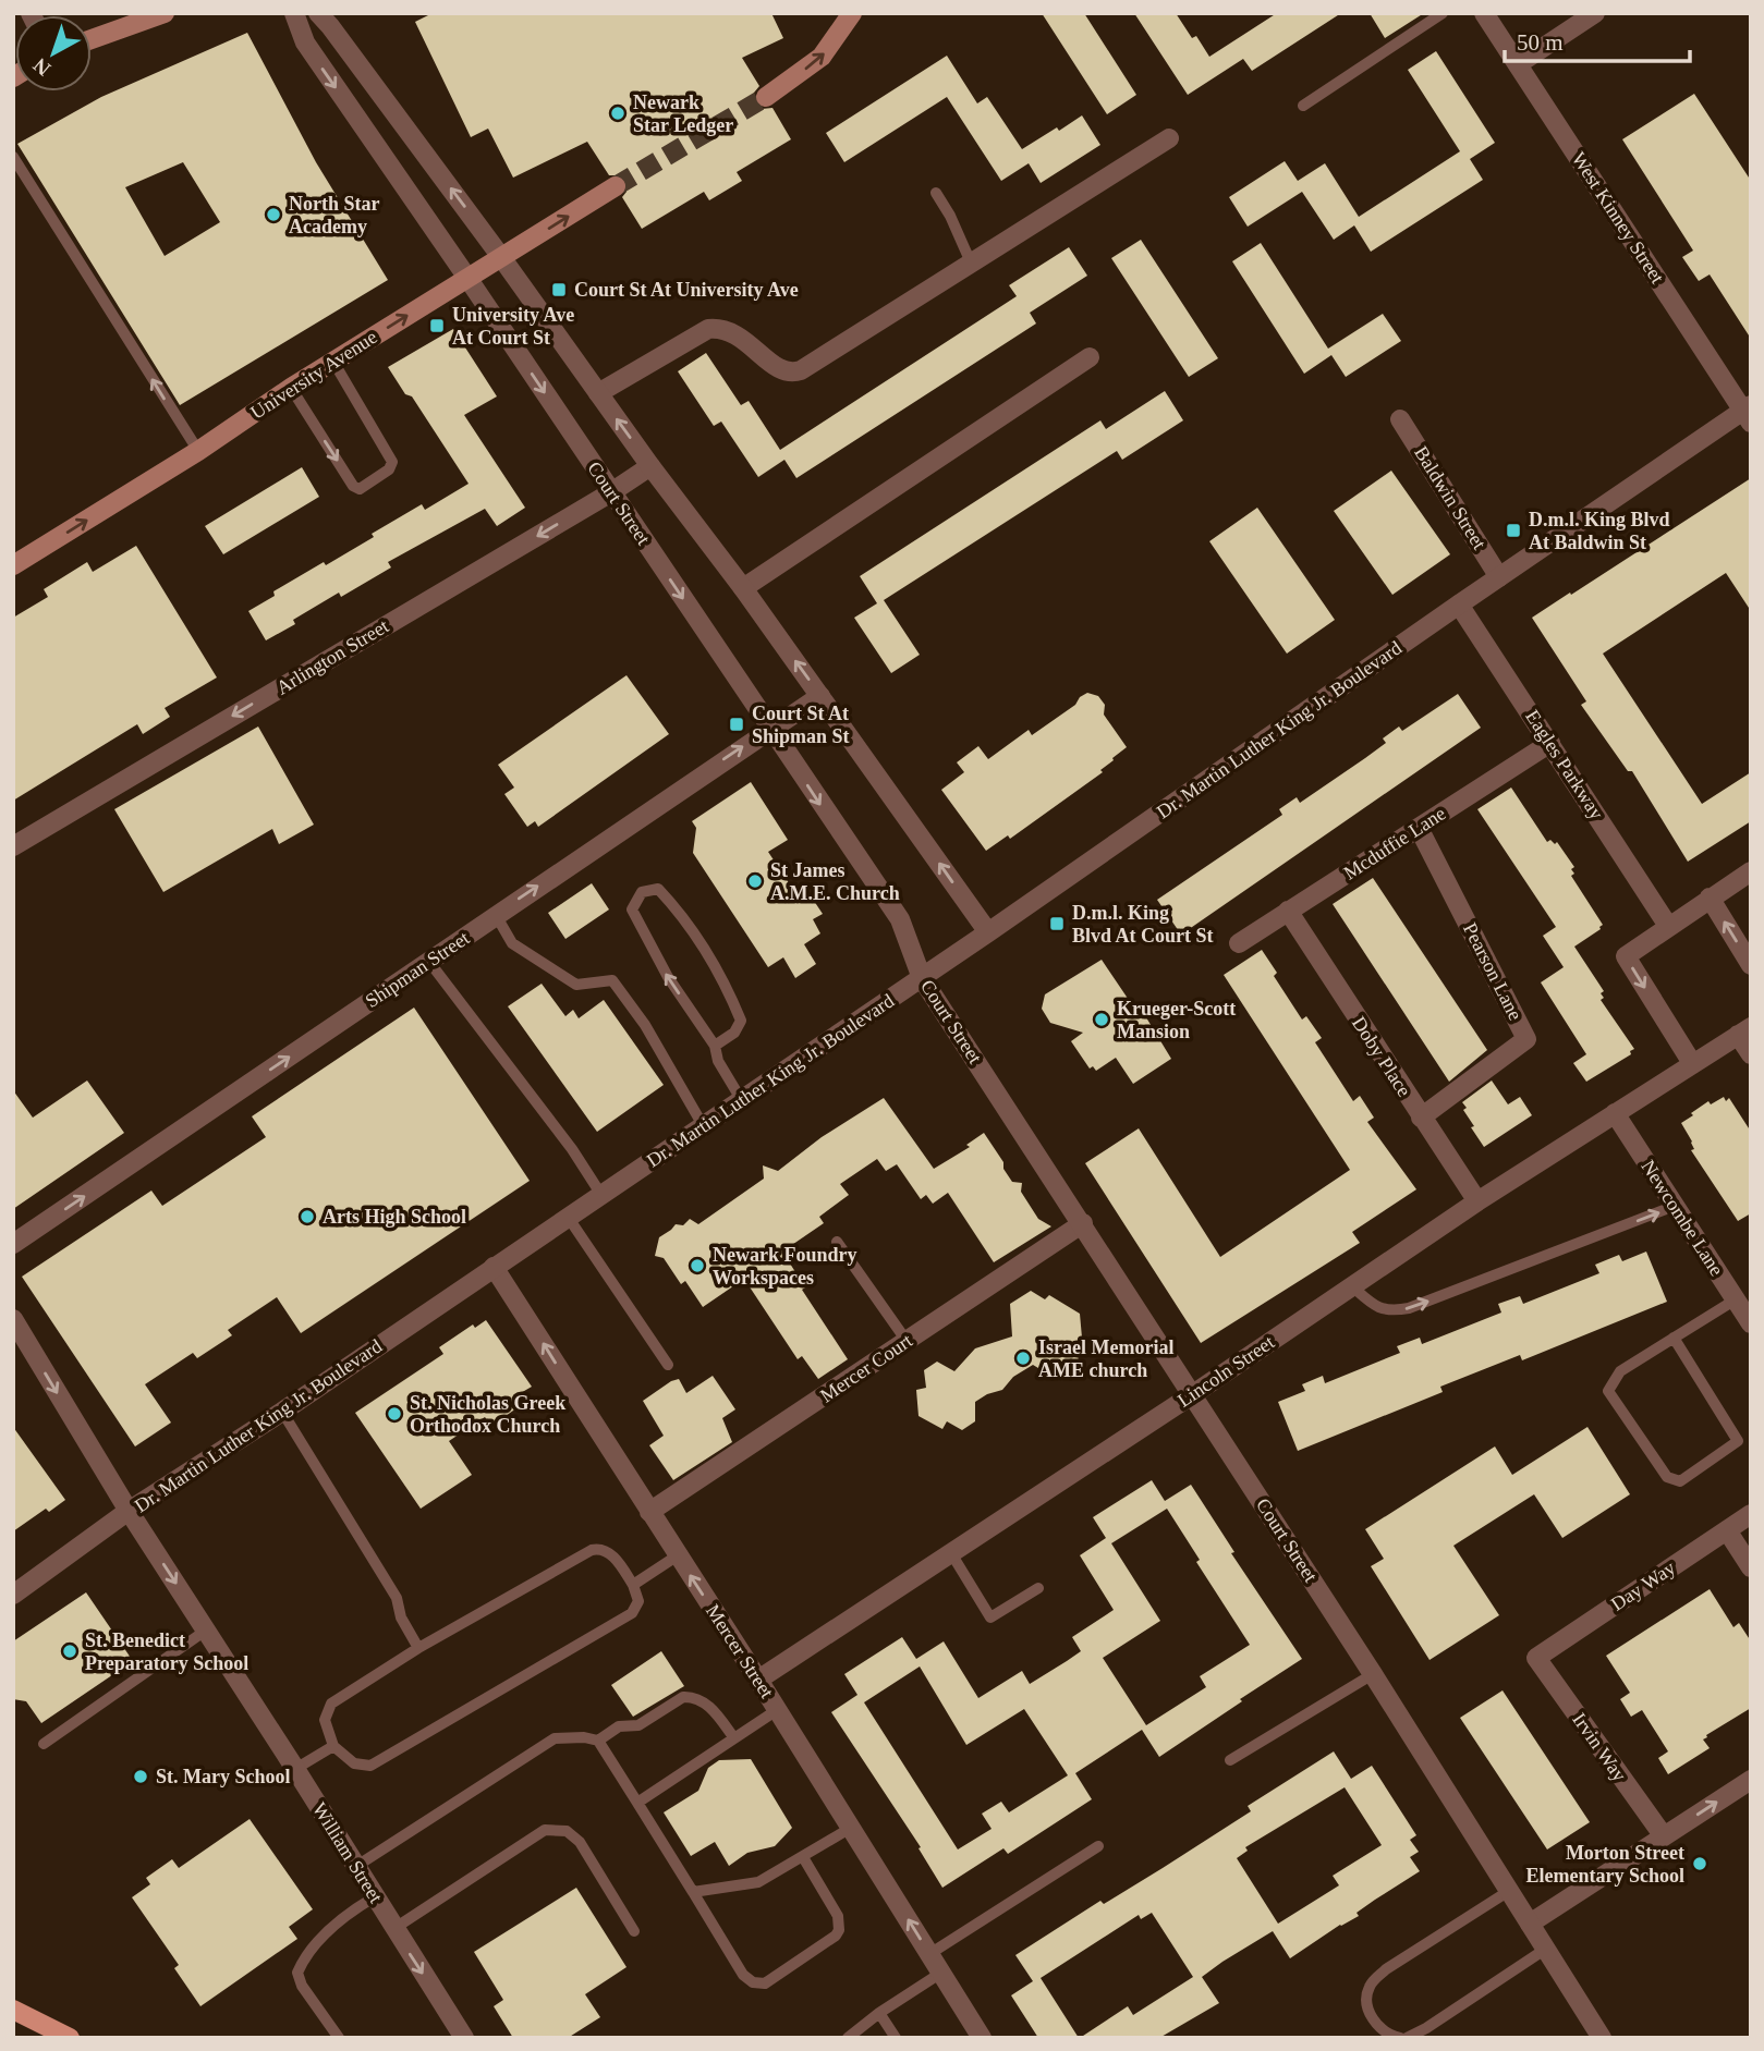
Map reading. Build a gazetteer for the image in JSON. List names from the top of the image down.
{
  "streets": {
    "main road": ["University Avenue"],
    "street": [
      "West Kinney Street",
      "Baldwin Street",
      "Court Street",
      "Arlington Street",
      "Dr. Martin Luther King Jr. Boulevard",
      "Eagles Parkway",
      "Mcduffie Lane",
      "Shipman Street",
      "Pearson Lane",
      "Doby Place",
      "Newcombe Lane",
      "Mercer Court",
      "Lincoln Street",
      "Day Way",
      "Mercer Street",
      "Irvin Way",
      "William Street"
    ]
  },
  "crossings": [
    ["West Kinney Street", "Dr. Martin Luther King Jr. Boulevard"],
    ["University Avenue", "Court Street"],
    ["Baldwin Street", "Dr. Martin Luther King Jr. Boulevard"],
    ["Court Street", "Arlington Street"],
    ["Court Street", "Dr. Martin Luther King Jr. Boulevard"],
    ["Court Street", "Shipman Street"],
    ["Court Street", "Mercer Court"],
    ["Court Street", "Lincoln Street"],
    ["Dr. Martin Luther King Jr. Boulevard", "Eagles Parkway"],
    ["Dr. Martin Luther King Jr. Boulevard", "Mercer Street"],
    ["Dr. Martin Luther King Jr. Boulevard", "William Street"],
    ["Eagles Parkway", "Mcduffie Lane"],
    ["Mcduffie Lane", "Pearson Lane"],
    ["Mcduffie Lane", "Doby Place"],
    ["Pearson Lane", "Doby Place"],
    ["Doby Place", "Lincoln Street"],
    ["Newcombe Lane", "Lincoln Street"],
    ["Mercer Court", "Mercer Street"],
    ["Lincoln Street", "Mercer Street"],
    ["Day Way", "Irvin Way"]
  ],
  "one_way": [
    "University Avenue",
    "Arlington Street",
    "Shipman Street",
    "Mercer Street",
    "William Street"
  ],
  "places": {
    "other": [
      "Newark Star Ledger",
      "North Star Academy",
      "St James A.M.E. Church",
      "Krueger-Scott Mansion",
      "Arts High School",
      "Newark Foundry Workspaces",
      "Israel Memorial AME church",
      "St. Nicholas Greek Orthodox Church",
      "St. Benedict Preparatory School",
      "St. Mary School",
      "Morton Street Elementary School"
    ],
    "transit": [
      "Court St At University Ave",
      "University Ave At Court St",
      "D.m.l. King Blvd At Baldwin St",
      "Court St At Shipman St",
      "D.m.l. King Blvd At Court St"
    ]
  },
  "scale_bar": "50 m",
  "north": "bottom left"
}
